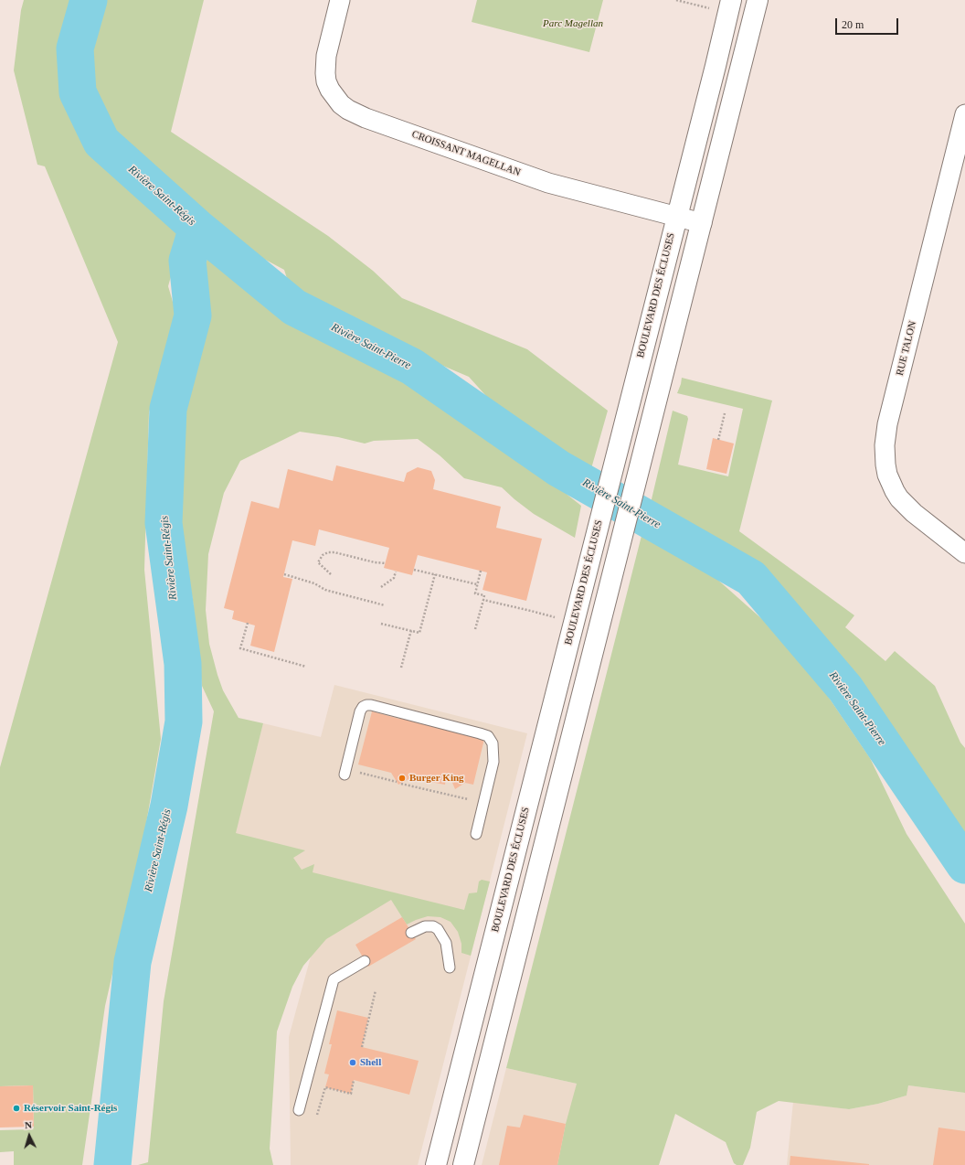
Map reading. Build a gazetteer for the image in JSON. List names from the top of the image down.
{
  "streets": {
    "street": ["CROISSANT MAGELLAN", "BOULEVARD DES ÉCLUSES", "RUE TALON"]
  },
  "crossings": [
    ["CROISSANT MAGELLAN", "BOULEVARD DES ÉCLUSES"]
  ],
  "water": ["Rivière Saint-Régis", "Rivière Saint-Pierre"],
  "parks": ["Parc Magellan"],
  "places": ["Burger King", "Shell", "Réservoir Saint-Régis"],
  "scale_bar": "20 m",
  "north": "top"
}
